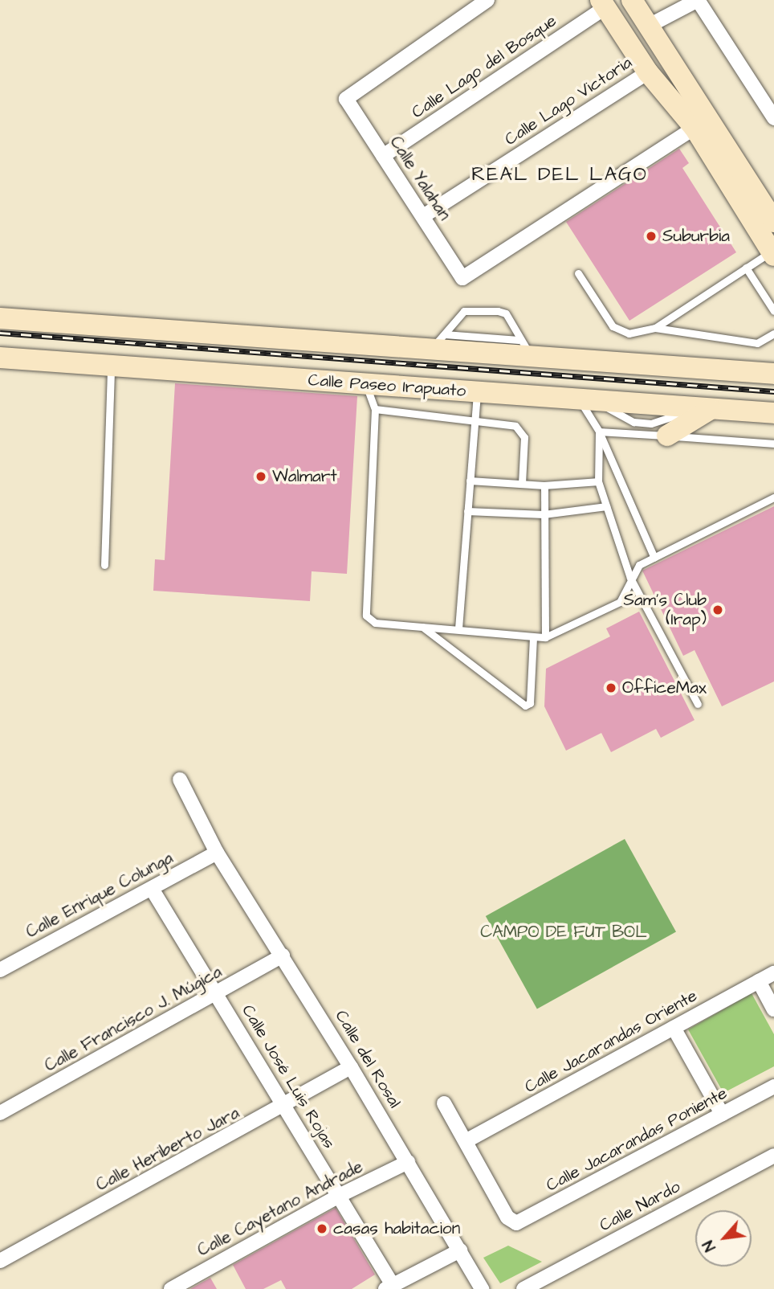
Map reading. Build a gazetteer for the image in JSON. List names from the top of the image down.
{
  "streets": {
    "main road": ["Calle Paseo Irapuato"],
    "street": [
      "Calle Lago del Bosque",
      "Calle Lago Victoria",
      "Calle Yalahan",
      "Calle Enrique Colunga",
      "Calle Francisco J. Múgica",
      "Calle Jacarandas Oriente",
      "Calle del Rosal",
      "Calle José Luis Rojas",
      "Calle Jacarandas Poniente",
      "Calle Heriberto Jara",
      "Calle Nardo",
      "Calle Cayetano Andrade"
    ]
  },
  "crossings": [
    ["Calle Lago del Bosque", "Calle Yalahan"],
    ["Calle Lago Victoria", "Calle Yalahan"],
    ["Calle Enrique Colunga", "Calle del Rosal"],
    ["Calle Enrique Colunga", "Calle José Luis Rojas"],
    ["Calle Francisco J. Múgica", "Calle del Rosal"],
    ["Calle Francisco J. Múgica", "Calle José Luis Rojas"],
    ["Calle Jacarandas Oriente", "Calle Jacarandas Poniente"],
    ["Calle del Rosal", "Calle Heriberto Jara"],
    ["Calle del Rosal", "Calle Cayetano Andrade"],
    ["Calle José Luis Rojas", "Calle Heriberto Jara"],
    ["Calle José Luis Rojas", "Calle Cayetano Andrade"]
  ],
  "districts": ["REAL DEL LAGO"],
  "parks": ["CAMPO DE FUT BOL"],
  "places": [
    "Suburbia",
    "Walmart",
    "Sam's Club (Irap)",
    "OfficeMax",
    "casas habitacion"
  ],
  "north": "bottom left"
}
